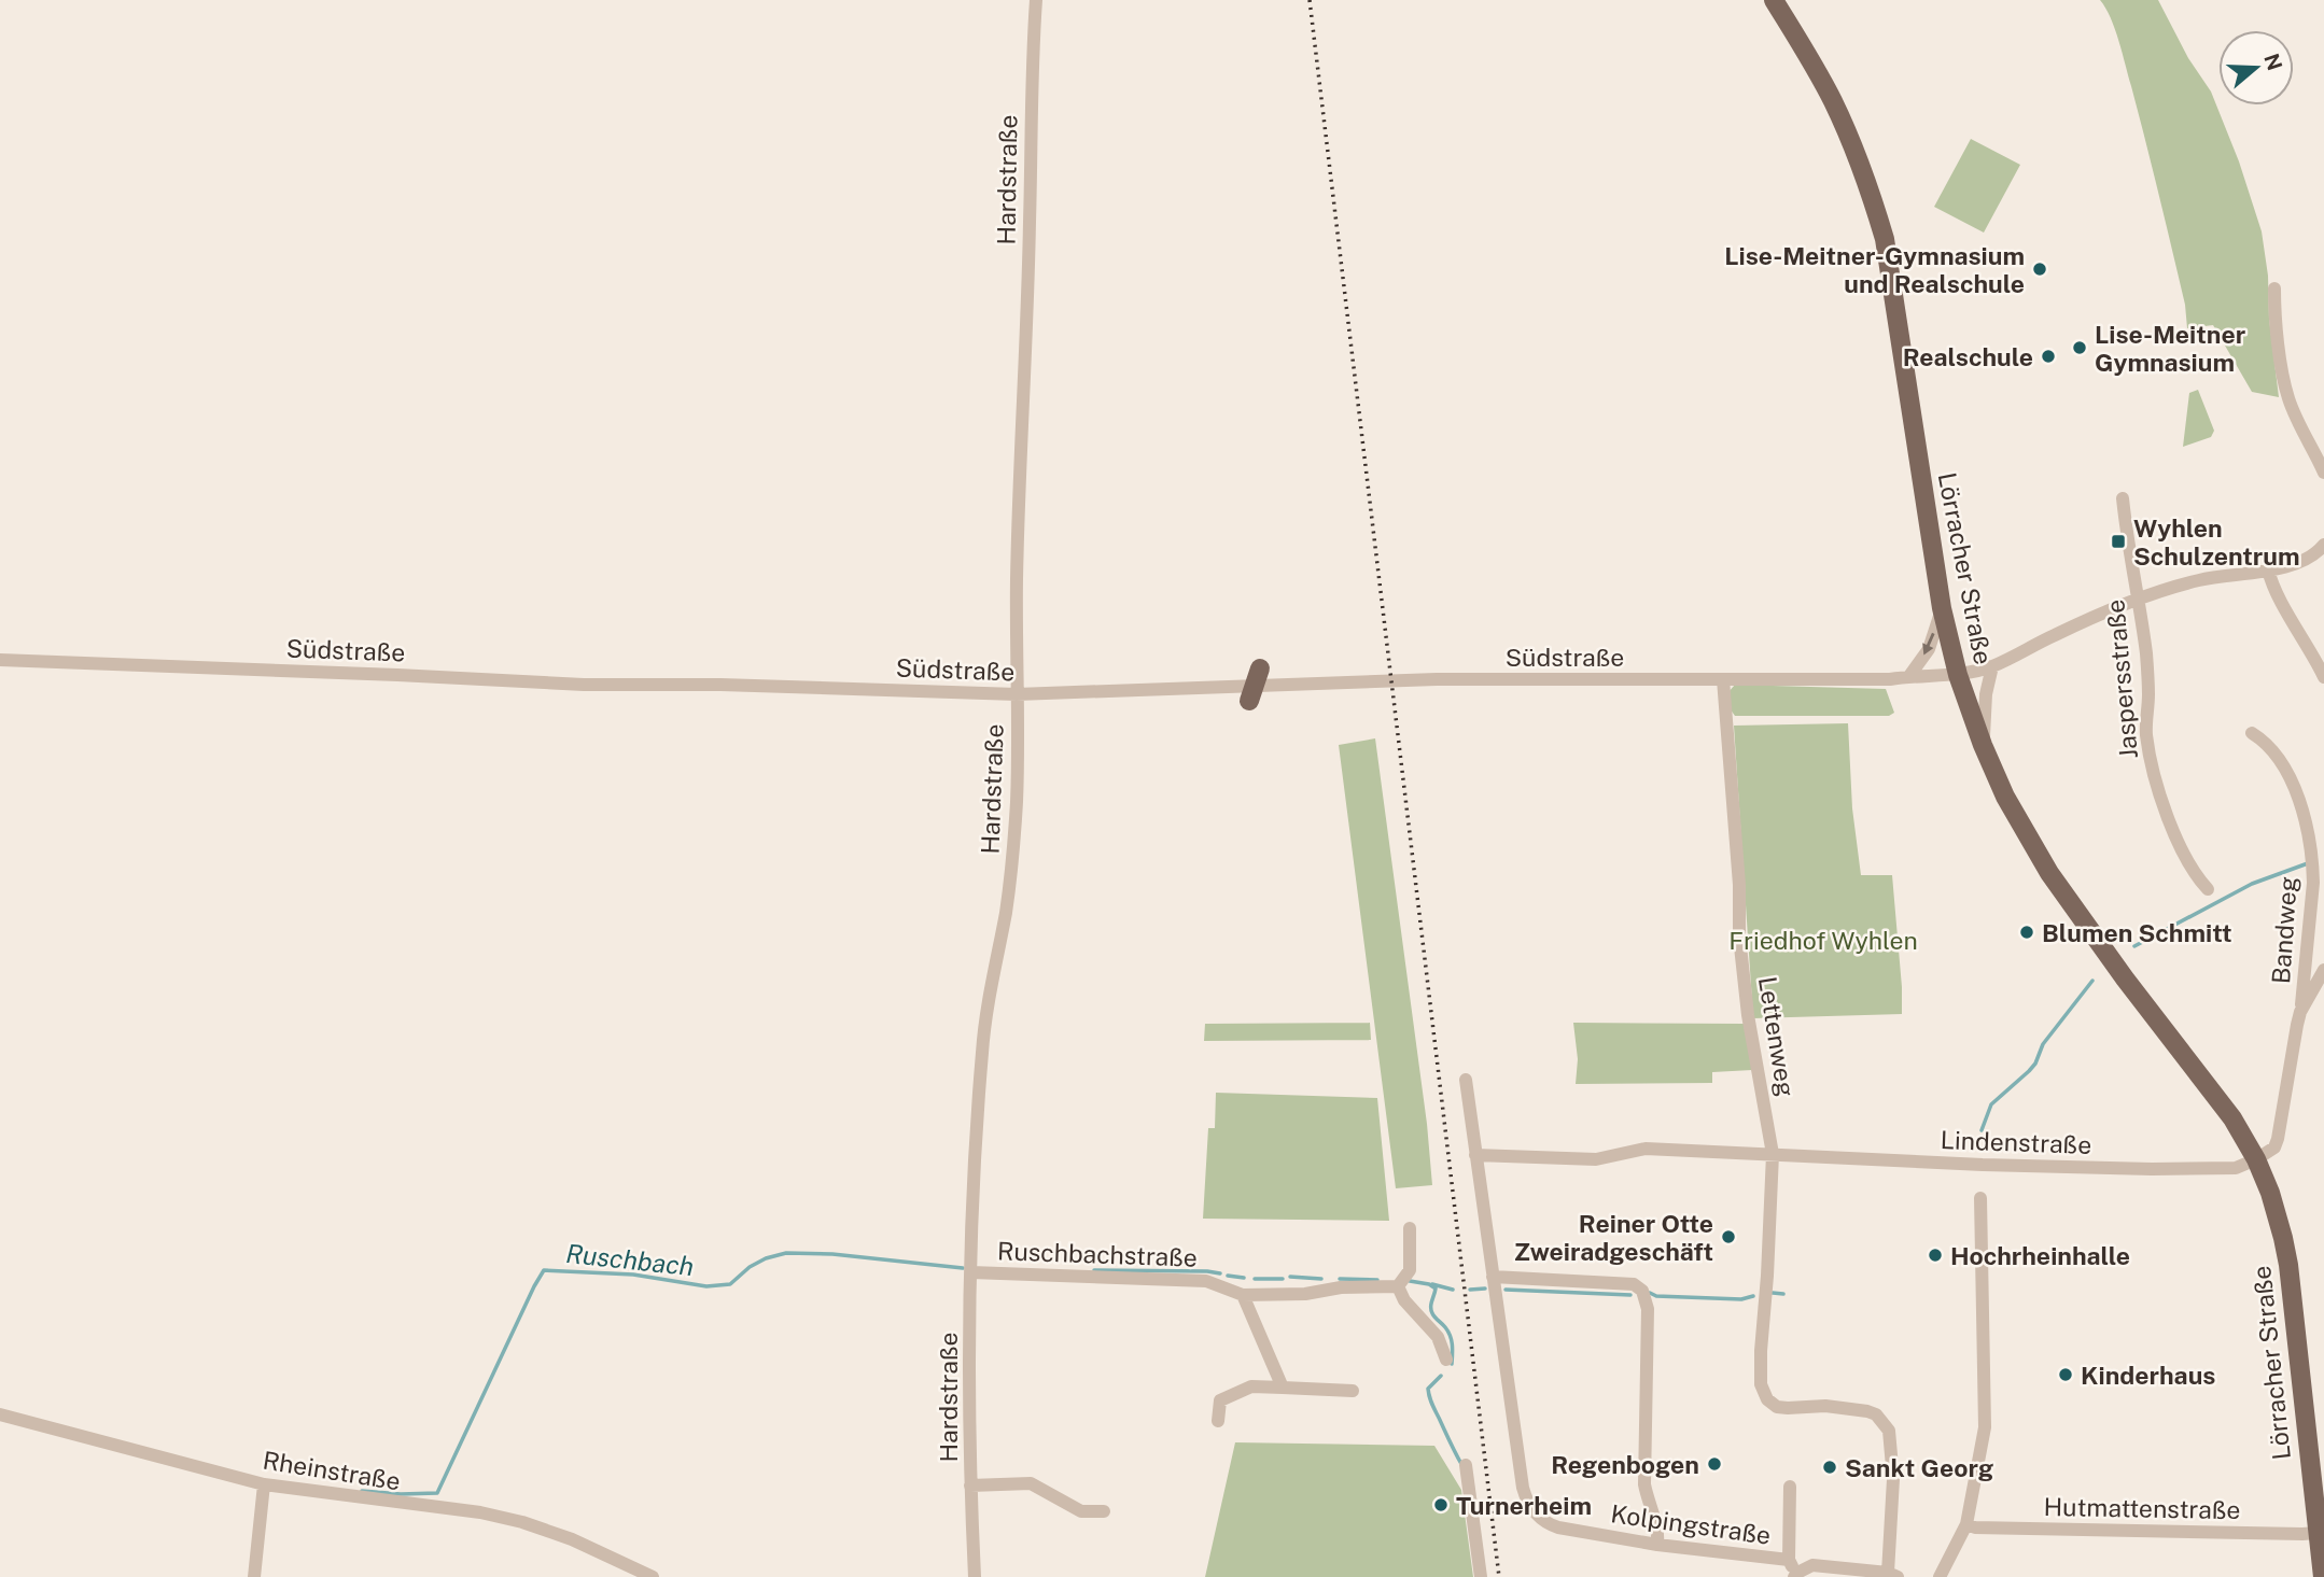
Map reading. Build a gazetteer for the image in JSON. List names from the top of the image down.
{
  "streets": {
    "main road": ["Lörracher Straße"],
    "street": [
      "Hardstraße",
      "Südstraße",
      "Jaspersstraße",
      "Bandweg",
      "Lettenweg",
      "Lindenstraße",
      "Ruschbachstraße",
      "Rheinstraße",
      "Hutmattenstraße",
      "Kolpingstraße"
    ]
  },
  "crossings": [
    ["Hardstraße", "Südstraße"],
    ["Hardstraße", "Ruschbachstraße"],
    ["Lörracher Straße", "Südstraße"],
    ["Lörracher Straße", "Bandweg"],
    ["Lörracher Straße", "Lindenstraße"],
    ["Lörracher Straße", "Hutmattenstraße"],
    ["Südstraße", "Jaspersstraße"],
    ["Südstraße", "Lettenweg"],
    ["Bandweg", "Lindenstraße"],
    ["Lettenweg", "Lindenstraße"],
    ["Lindenstraße", "Kolpingstraße"]
  ],
  "water": ["Ruschbach"],
  "parks": ["Friedhof Wyhlen"],
  "places": {
    "other": [
      "Lise-Meitner-Gymnasium und Realschule",
      "Lise-Meitner Gymnasium",
      "Realschule",
      "Blumen Schmitt",
      "Reiner Otte Zweiradgeschäft",
      "Hochrheinhalle",
      "Kinderhaus",
      "Regenbogen",
      "Sankt Georg",
      "Turnerheim"
    ],
    "transit": ["Wyhlen Schulzentrum"]
  },
  "north": "right"
}
